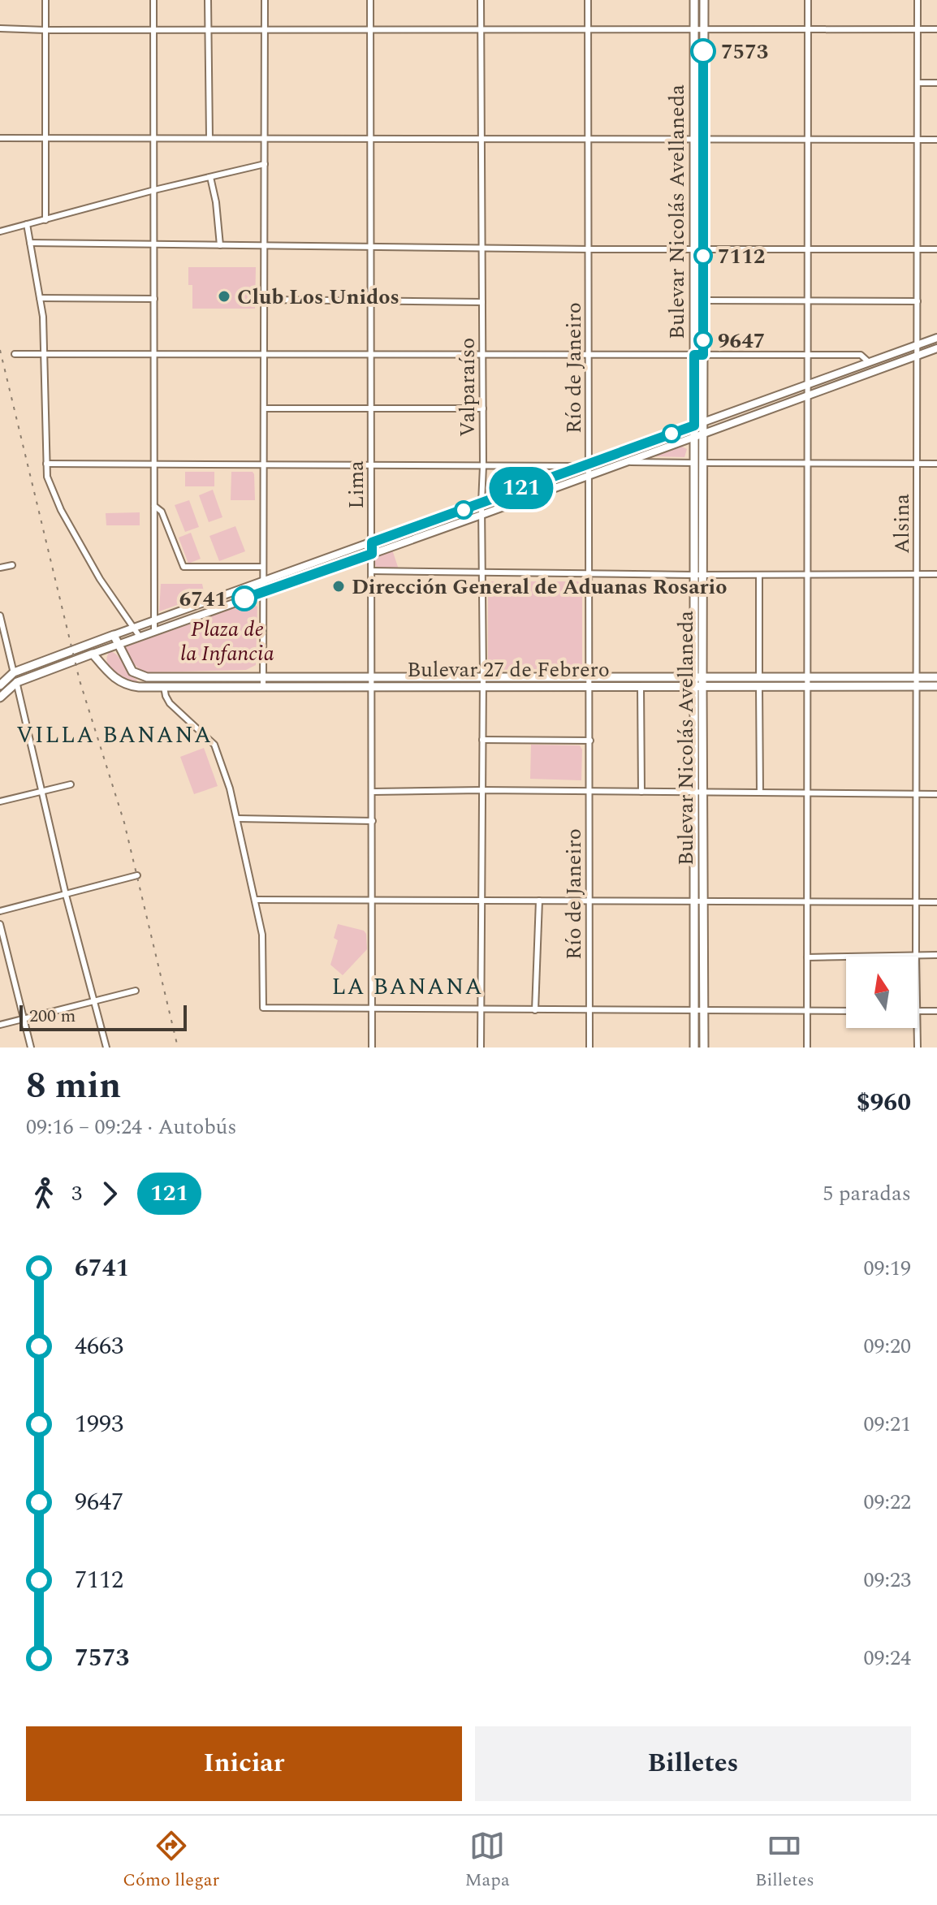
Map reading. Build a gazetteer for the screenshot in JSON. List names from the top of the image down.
{
  "streets": {
    "main road": ["Bulevar Nicolás Avellaneda", "Bulevar 27 de Febrero"],
    "street": [
      "Río de Janeiro",
      "Valparaíso",
      "Lima",
      "Alsina"
    ]
  },
  "crossings": [
    ["Bulevar Nicolás Avellaneda", "Bulevar 27 de Febrero"],
    ["Río de Janeiro", "Bulevar 27 de Febrero"],
    ["Valparaíso", "Bulevar 27 de Febrero"],
    ["Lima", "Bulevar 27 de Febrero"],
    ["Alsina", "Bulevar 27 de Febrero"]
  ],
  "districts": ["VILLA BANANA", "LA BANANA"],
  "parks": ["Plaza de la Infancia"],
  "places": [
    "7573",
    "7112",
    "Club Los Unidos",
    "9647",
    "Dirección General de Aduanas Rosario",
    "6741"
  ],
  "lines": ["bus line 121"],
  "scale_bar": "200 m",
  "north": "top",
  "page": {
    "on_map": "121",
    "scale": "200 m",
    "heading": ["8 min", "09:16 – 09:24 · Autobús", "$960"],
    "legs": ["3", "121", "5 paradas"],
    "list": [
      {
        "name": "6741",
        "value": "09:19"
      },
      {
        "name": "4663",
        "value": "09:20"
      },
      {
        "name": "1993",
        "value": "09:21"
      },
      {
        "name": "9647",
        "value": "09:22"
      },
      {
        "name": "7112",
        "value": "09:23"
      },
      {
        "name": "7573",
        "value": "09:24"
      }
    ],
    "buttons": ["Iniciar", "Billetes"],
    "tabs": ["Cómo llegar", "Mapa", "Billetes"]
  }
}
